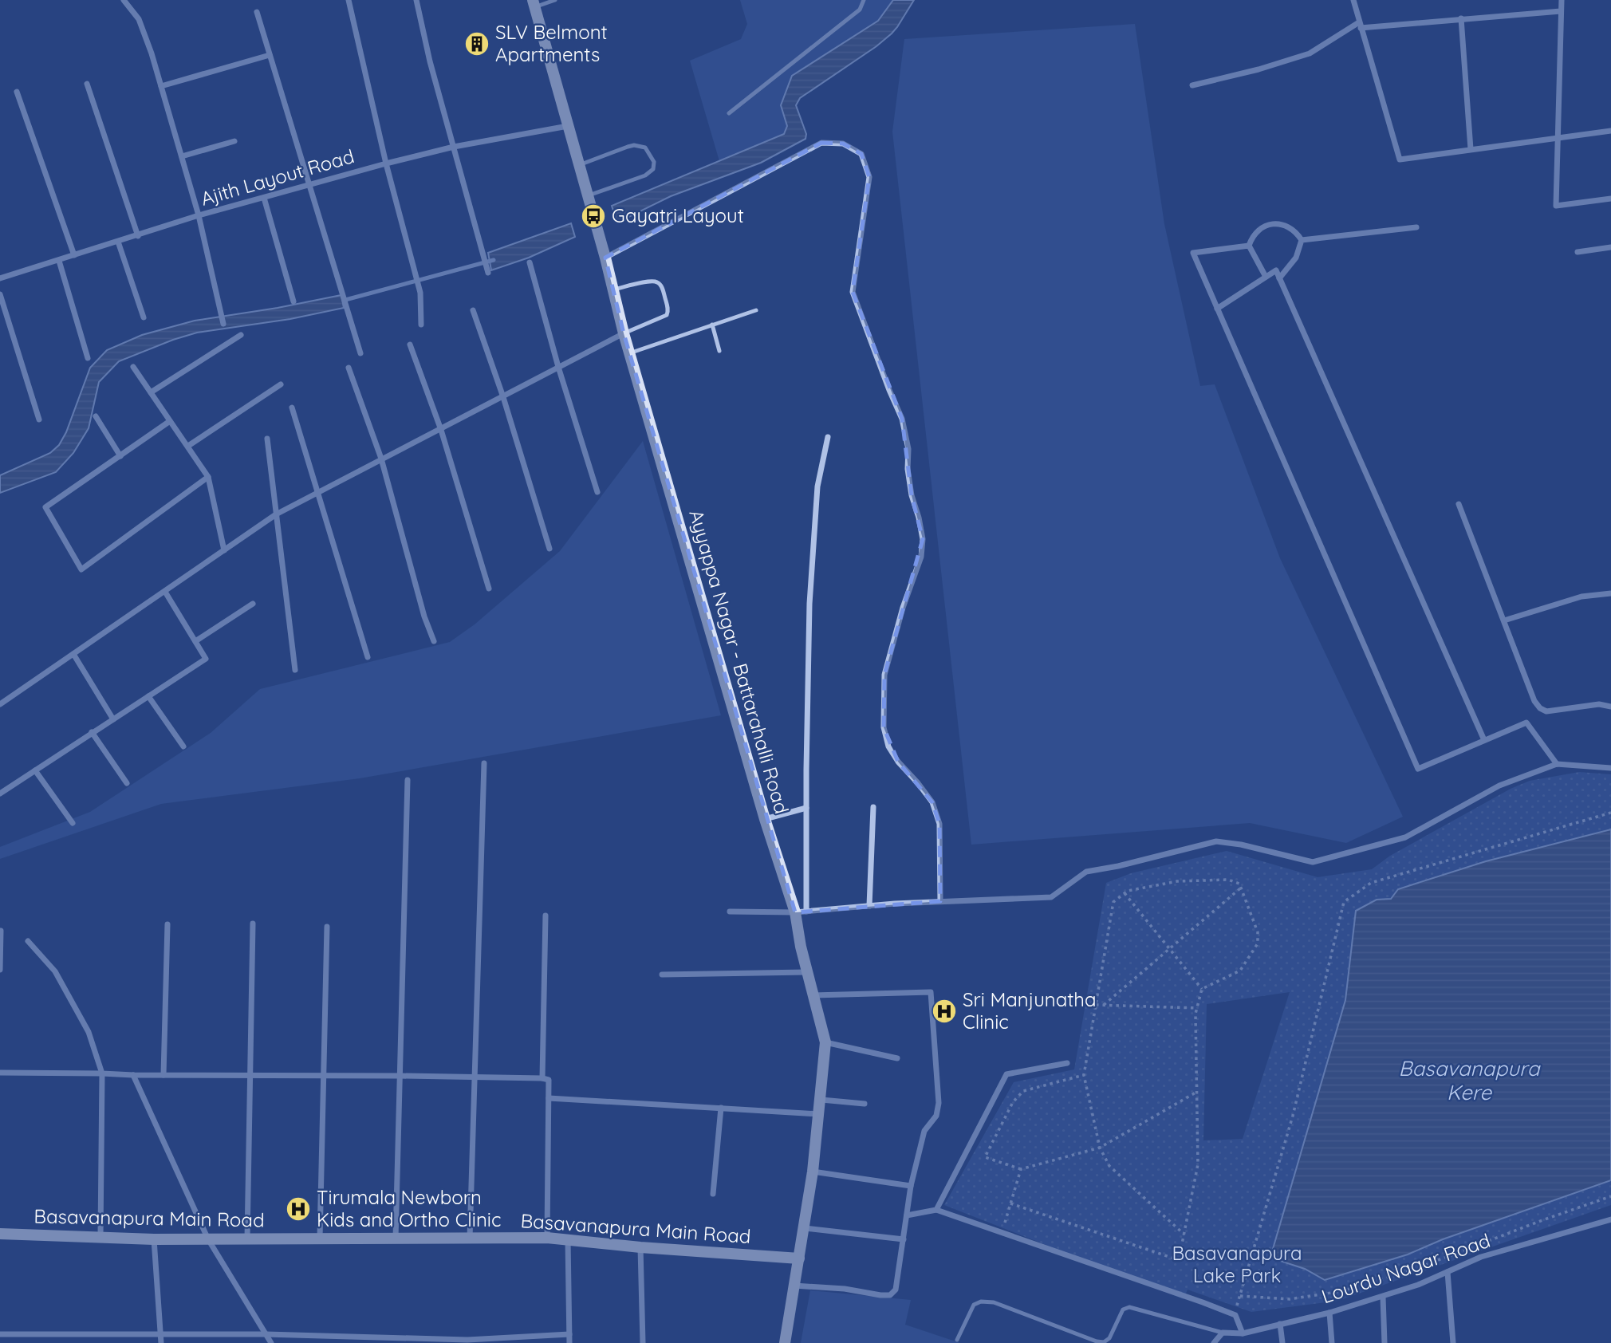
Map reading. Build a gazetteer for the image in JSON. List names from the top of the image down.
{
  "streets": {
    "main road": ["Ayyappa Nagar - Battarahalli Road", "Basavanapura Main Road"],
    "street": ["Ajith Layout Road", "Lourdu Nagar Road"]
  },
  "crossings": [
    ["Ajith Layout Road", "Ayyappa Nagar - Battarahalli Road"],
    ["Ayyappa Nagar - Battarahalli Road", "Basavanapura Main Road"]
  ],
  "water": ["Basavanapura Kere"],
  "parks": ["Basavanapura Lake Park"],
  "places": {
    "building": ["SLV Belmont Apartments"],
    "bus stop": ["Gayatri Layout"],
    "hospital": ["Sri Manjunatha Clinic", "Tirumala Newborn Kids and Ortho Clinic"]
  }
}
